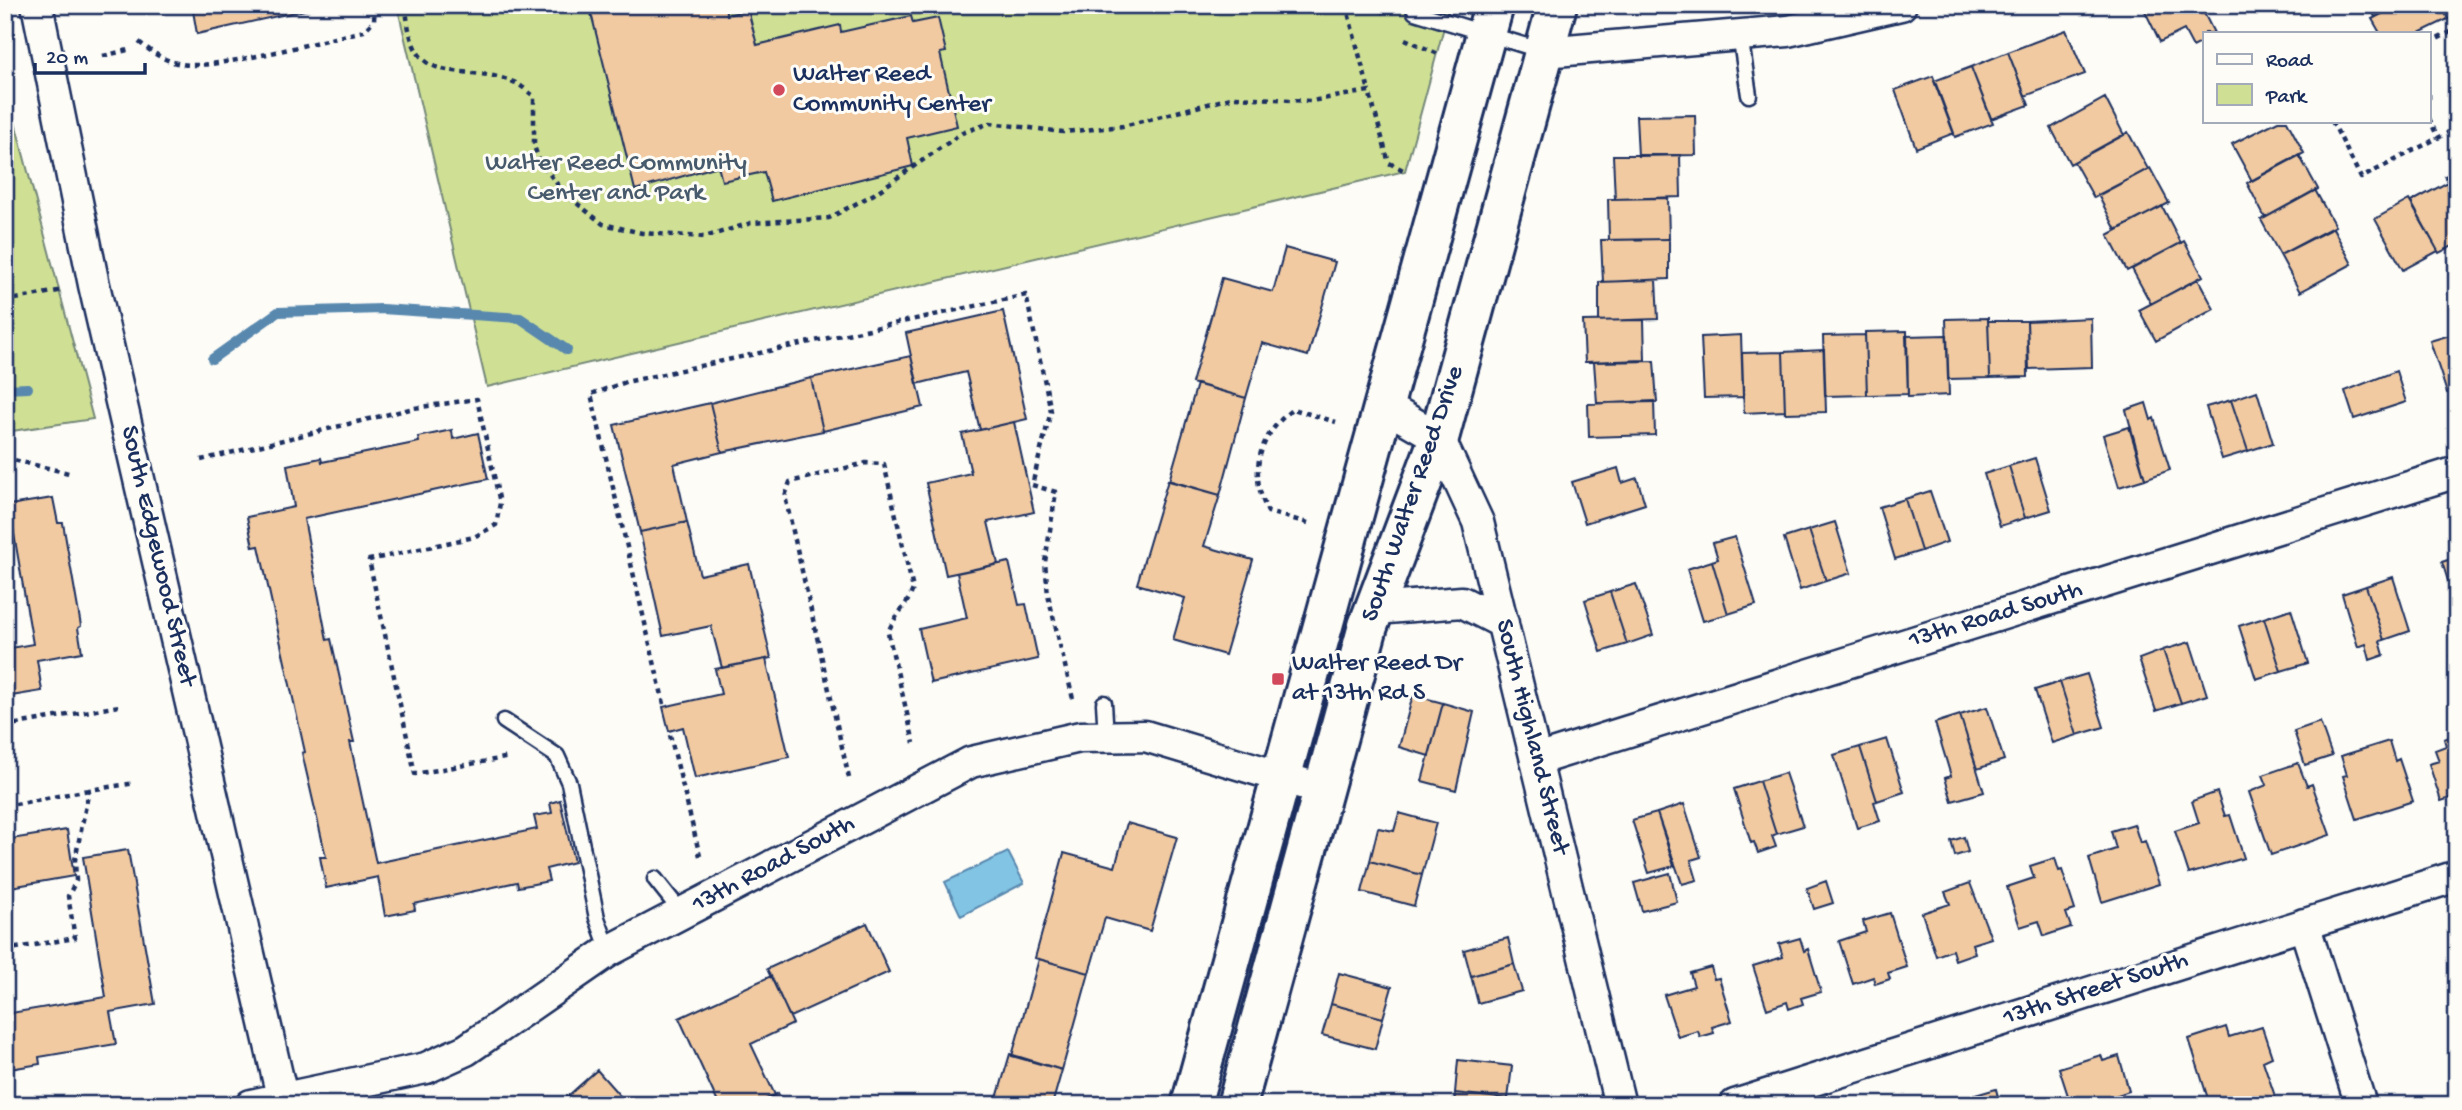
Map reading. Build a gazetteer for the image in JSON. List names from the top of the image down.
{
  "streets": {
    "main road": ["South Walter Reed Drive"],
    "street": [
      "South Edgewood Street",
      "13th Road South",
      "South Highland Street",
      "13th Street South"
    ]
  },
  "crossings": [
    ["South Walter Reed Drive", "13th Road South"],
    ["South Walter Reed Drive", "South Highland Street"],
    ["South Edgewood Street", "13th Road South"],
    ["13th Road South", "South Highland Street"]
  ],
  "parks": ["Walter Reed Community Center and Park"],
  "places": {
    "other": ["Walter Reed Community Center"],
    "transit": ["Walter Reed Dr at 13th Rd S"]
  },
  "legend": ["Road", "Park"],
  "scale_bar": "20 m"
}
